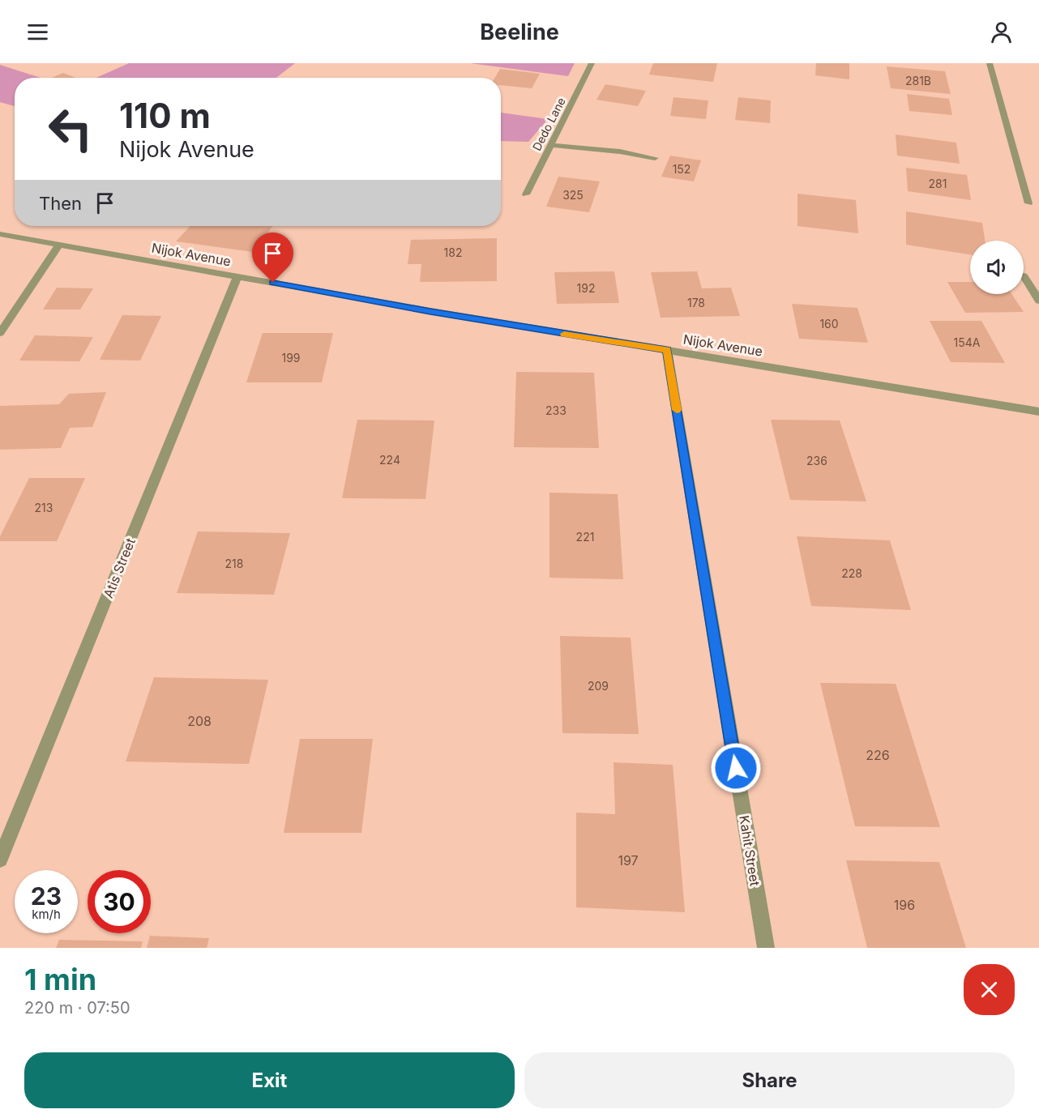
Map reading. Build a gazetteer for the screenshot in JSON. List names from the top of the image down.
{
  "streets": {
    "street": [
      "Dedo Lane",
      "Nijok Avenue",
      "Atis Street",
      "Kahit Street"
    ]
  },
  "crossings": [
    ["Nijok Avenue", "Atis Street"],
    ["Nijok Avenue", "Kahit Street"]
  ],
  "house_numbers": [
    "281B",
    "152",
    "281",
    "325",
    "182",
    "192",
    "178",
    "160",
    "154A",
    "199",
    "233",
    "224",
    "236",
    "213",
    "221",
    "218",
    "228",
    "209",
    "208",
    "226",
    "197",
    "196"
  ],
  "page": {
    "header": "Beeline",
    "turn": ["110 m", "Nijok Avenue"],
    "then": "Then",
    "speed": "23 km/h",
    "limit": "30",
    "heading": ["1 min", "220 m · 07:50"],
    "buttons": ["Exit", "Share"]
  }
}
